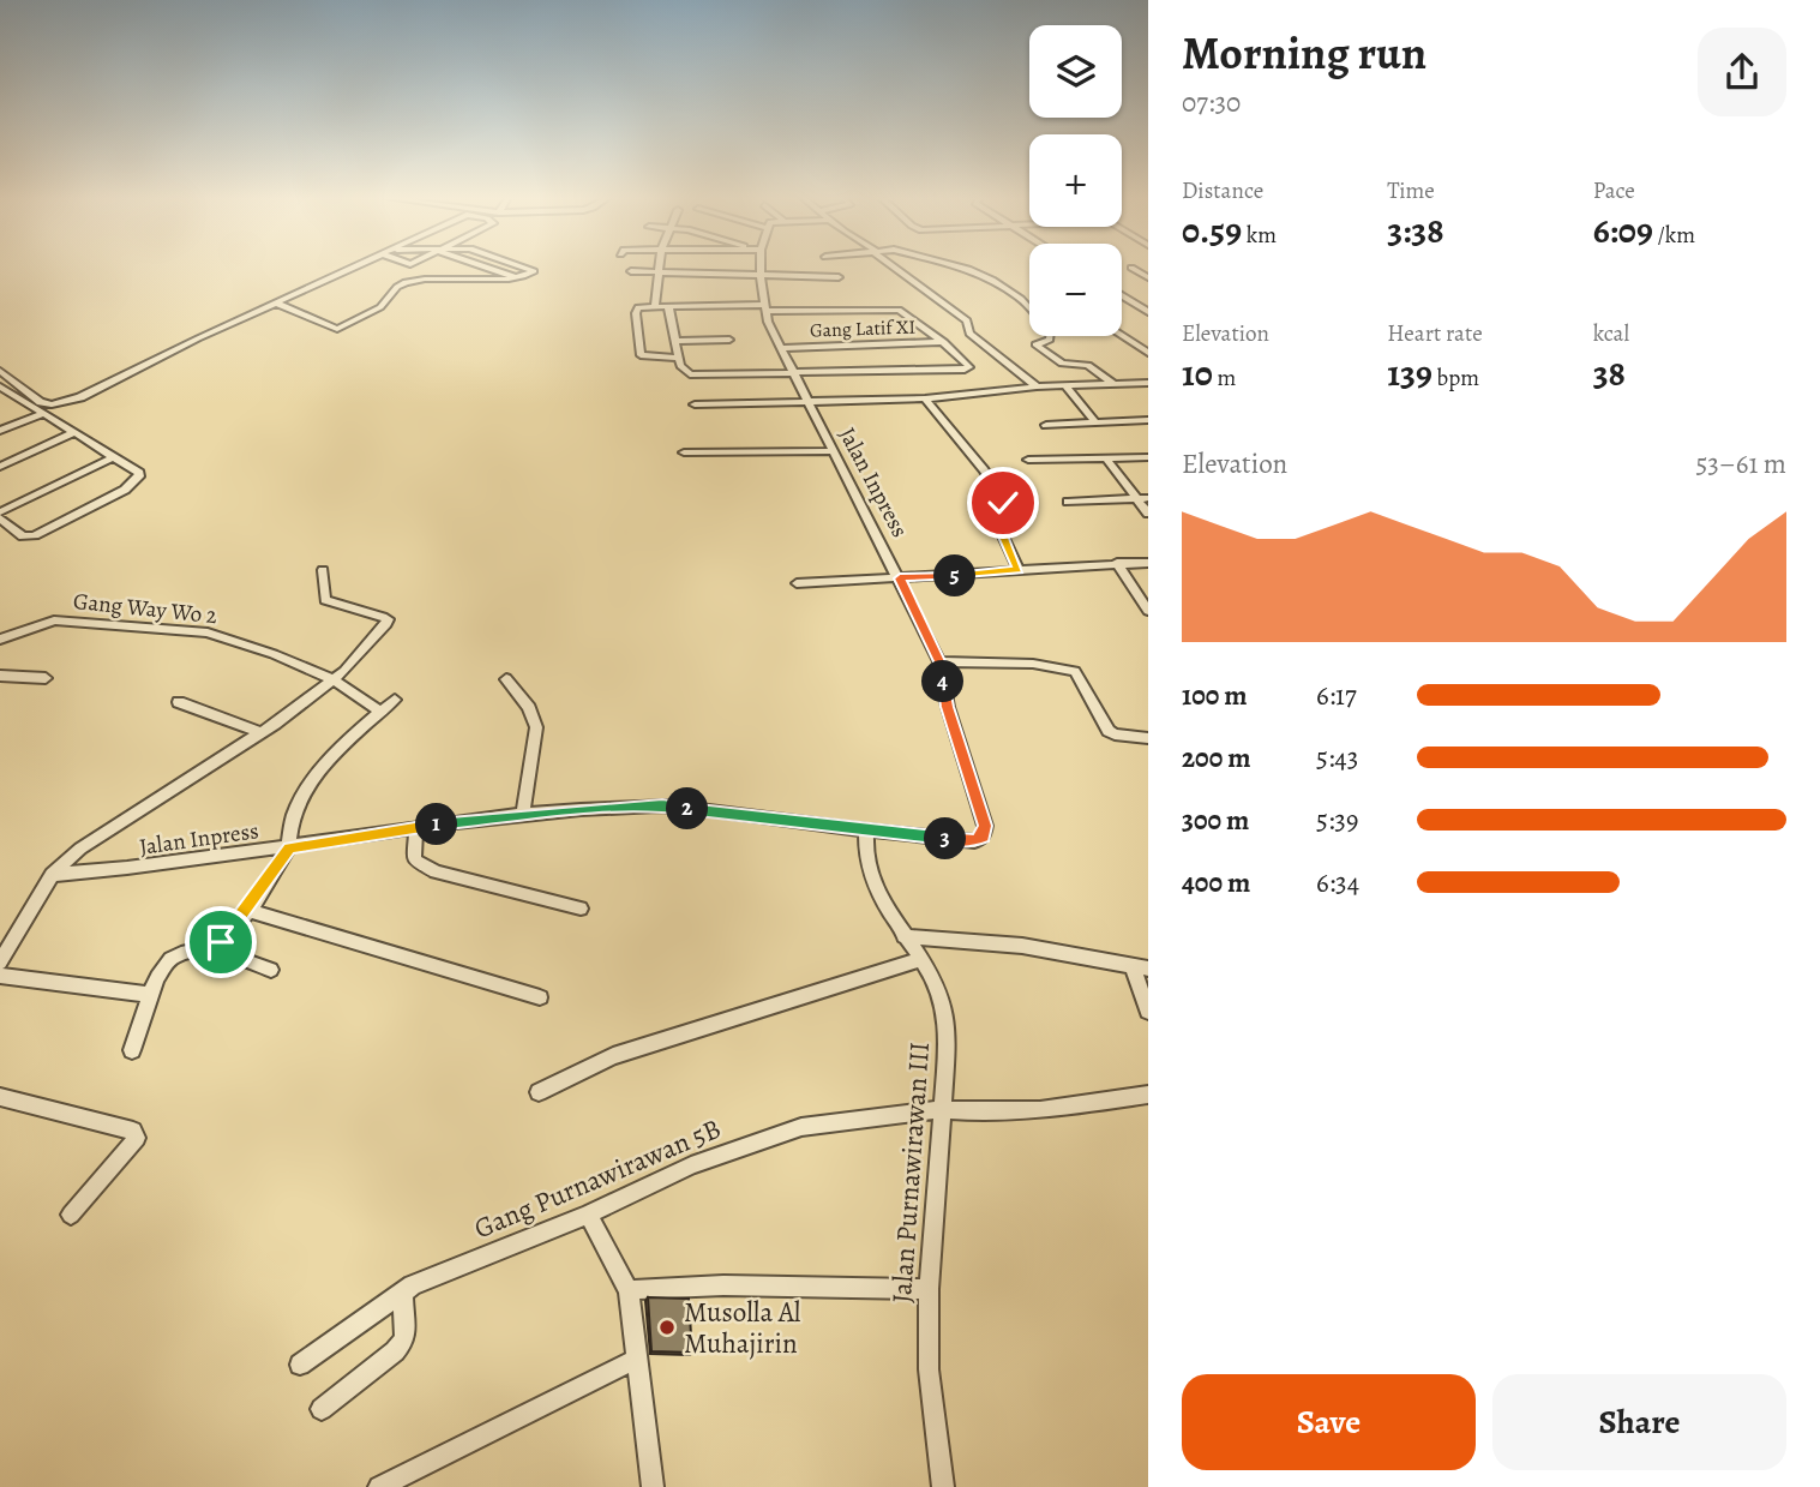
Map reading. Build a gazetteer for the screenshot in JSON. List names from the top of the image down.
{
  "streets": {
    "street": [
      "Gang Latif XI",
      "Jalan Inpress",
      "Gang Way Wo 2",
      "Jalan Purnawirawan III",
      "Gang Purnawirawan 5B"
    ]
  },
  "crossings": [
    ["Gang Latif XI", "Jalan Inpress"],
    ["Jalan Inpress", "Jalan Purnawirawan III"],
    ["Jalan Purnawirawan III", "Gang Purnawirawan 5B"]
  ],
  "places": ["Musolla Al Muhajirin"],
  "page": {
    "heading": ["Morning run", "07:30"],
    "map_buttons": ["+", "−"],
    "stats": [
      ["Distance", "0.59 km"],
      ["Time", "3:38"],
      ["Pace", "6:09 /km"],
      ["Elevation", "10 m"],
      ["Heart rate", "139 bpm"],
      ["kcal", "38"]
    ],
    "chart": ["Elevation", "53–61 m"],
    "pins": [
      "5",
      "4",
      "2",
      "1",
      "3"
    ],
    "list": [
      {
        "name": "100 m",
        "note": "6:17"
      },
      {
        "name": "200 m",
        "note": "5:43"
      },
      {
        "name": "300 m",
        "note": "5:39"
      },
      {
        "name": "400 m",
        "note": "6:34"
      }
    ],
    "buttons": ["Save", "Share"]
  }
}
